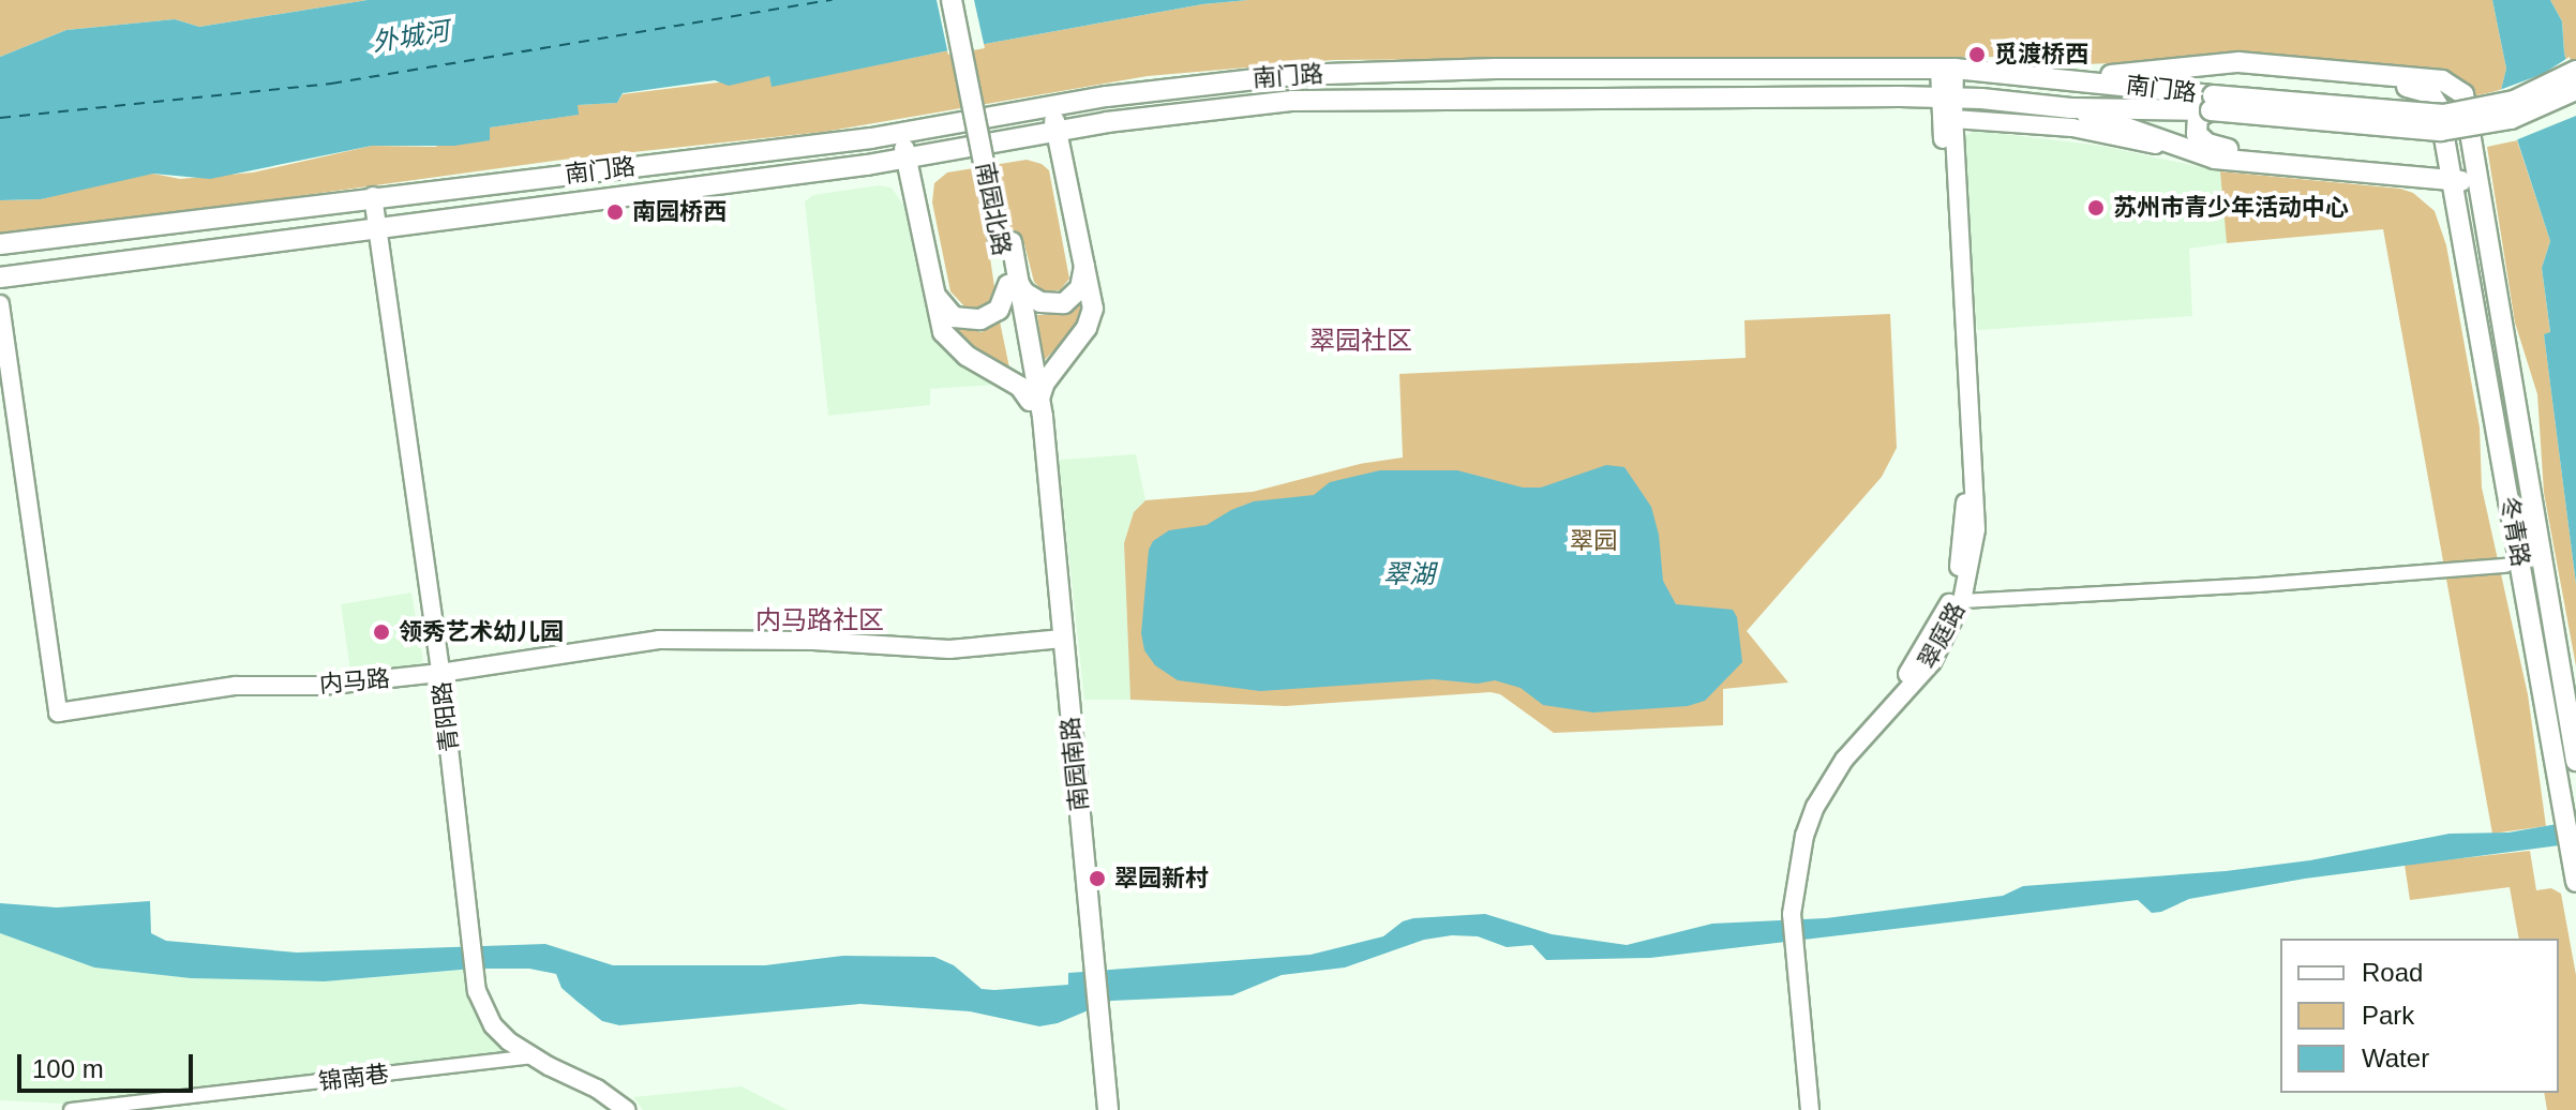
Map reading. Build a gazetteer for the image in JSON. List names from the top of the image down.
{
  "streets": {
    "main road": [
      "南门路",
      "南园北路",
      "冬青路",
      "南园南路"
    ],
    "street": [
      "翠庭路",
      "内马路",
      "青阳路",
      "锦南巷"
    ]
  },
  "crossings": [
    ["南门路", "冬青路"],
    ["南门路", "翠庭路"],
    ["南门路", "青阳路"],
    ["南园北路", "南园南路"],
    ["内马路", "青阳路"],
    ["内马路", "南园南路"],
    ["青阳路", "锦南巷"]
  ],
  "districts": ["翠园社区", "内马路社区"],
  "water": ["外城河", "翠湖"],
  "parks": ["翠园"],
  "places": [
    "觅渡桥西",
    "苏州市青少年活动中心",
    "南园桥西",
    "领秀艺术幼儿园",
    "翠园新村"
  ],
  "legend": ["Road", "Park", "Water"],
  "scale_bar": "100 m"
}
